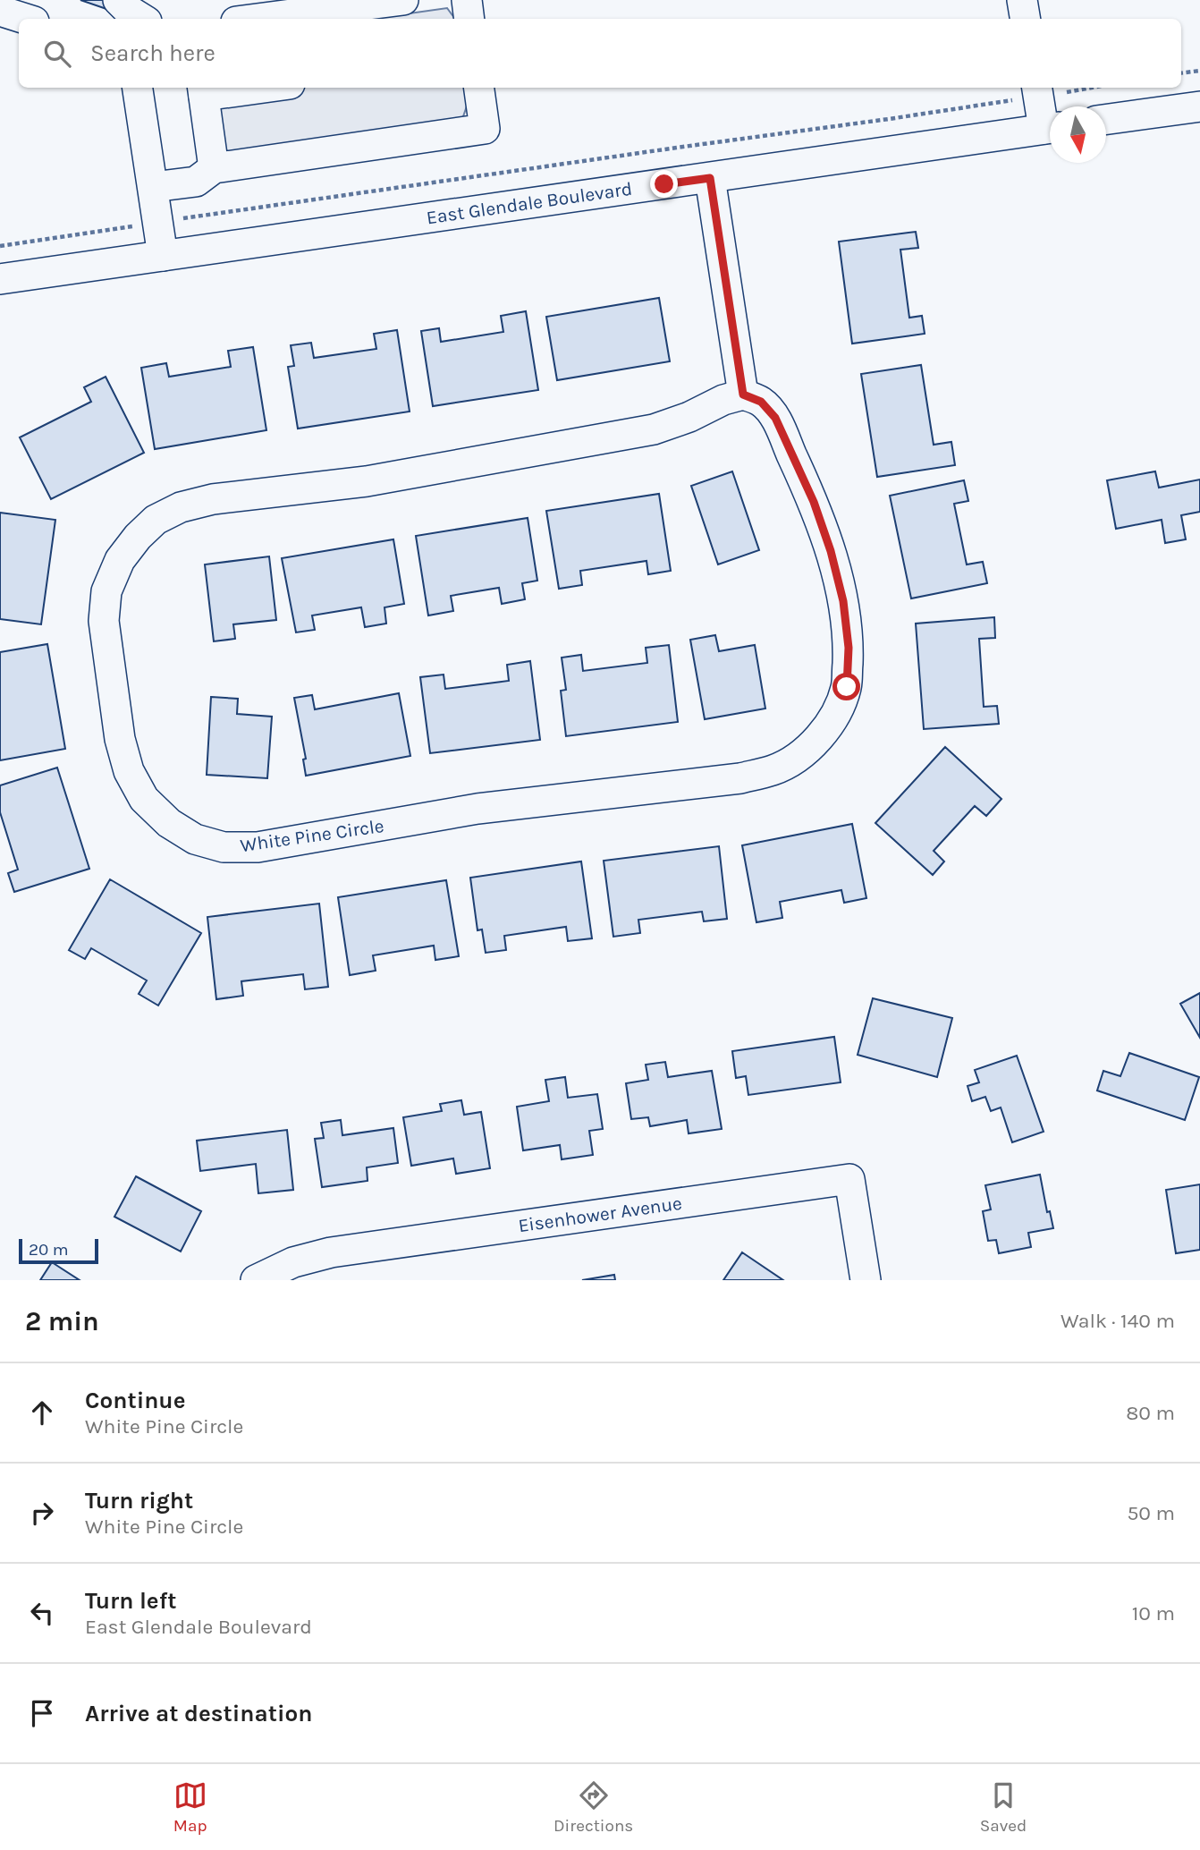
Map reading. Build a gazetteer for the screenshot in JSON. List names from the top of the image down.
{
  "streets": {
    "street": ["East Glendale Boulevard", "White Pine Circle", "Eisenhower Avenue"]
  },
  "scale_bar": "20 m",
  "north": "bottom",
  "page": {
    "search": "Search here",
    "scale": "20 m",
    "heading": ["2 min", "Walk · 140 m"],
    "list": [
      ["Continue", "White Pine Circle", "80 m"],
      ["Turn right", "White Pine Circle", "50 m"],
      ["Turn left", "East Glendale Boulevard", "10 m"],
      "Arrive at destination"
    ],
    "nav": ["Map", "Directions", "Saved"]
  }
}
